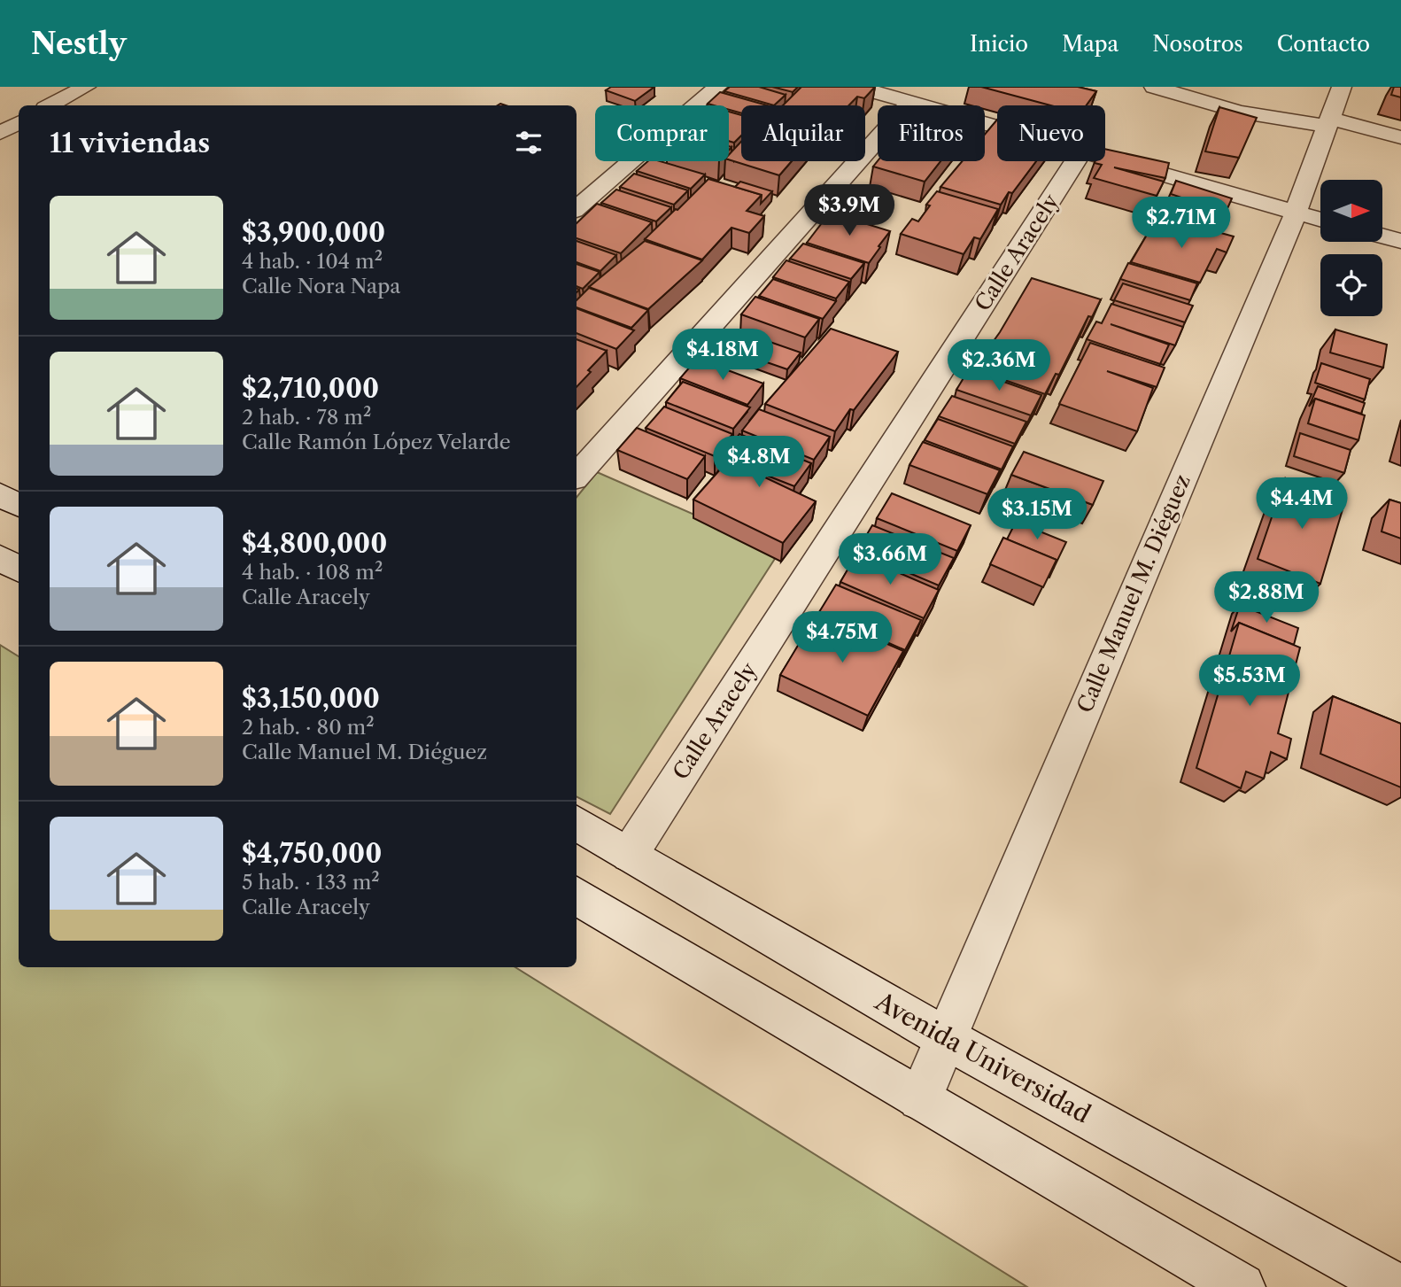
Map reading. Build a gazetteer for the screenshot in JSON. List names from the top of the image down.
{
  "streets": {
    "street": ["Calle Aracely", "Calle Manuel M. Diéguez", "Avenida Universidad"]
  },
  "crossings": [
    ["Calle Aracely", "Avenida Universidad"],
    ["Calle Manuel M. Diéguez", "Avenida Universidad"]
  ],
  "north": "right",
  "page": {
    "header": "Nestly",
    "nav": [
      "Inicio",
      "Mapa",
      "Nosotros",
      "Contacto"
    ],
    "chip": [
      "Comprar",
      "Alquilar",
      "Filtros",
      "Nuevo"
    ],
    "heading": "11 viviendas",
    "list": [
      {
        "name": "$3,900,000",
        "note": "4 hab. · 104 m² · Calle Nora Napa"
      },
      {
        "name": "$2,710,000",
        "note": "2 hab. · 78 m² · Calle Ramón López Velarde"
      },
      {
        "name": "$4,800,000",
        "note": "4 hab. · 108 m² · Calle Aracely"
      },
      {
        "name": "$3,150,000",
        "note": "2 hab. · 80 m² · Calle Manuel M. Diéguez"
      },
      {
        "name": "$4,750,000",
        "note": "5 hab. · 133 m² · Calle Aracely"
      }
    ],
    "price": [
      "$3.9M",
      "$2.71M",
      "$4.18M",
      "$2.36M",
      "$4.8M",
      "$4.4M",
      "$3.15M",
      "$3.66M",
      "$2.88M",
      "$4.75M",
      "$5.53M"
    ]
  }
}
